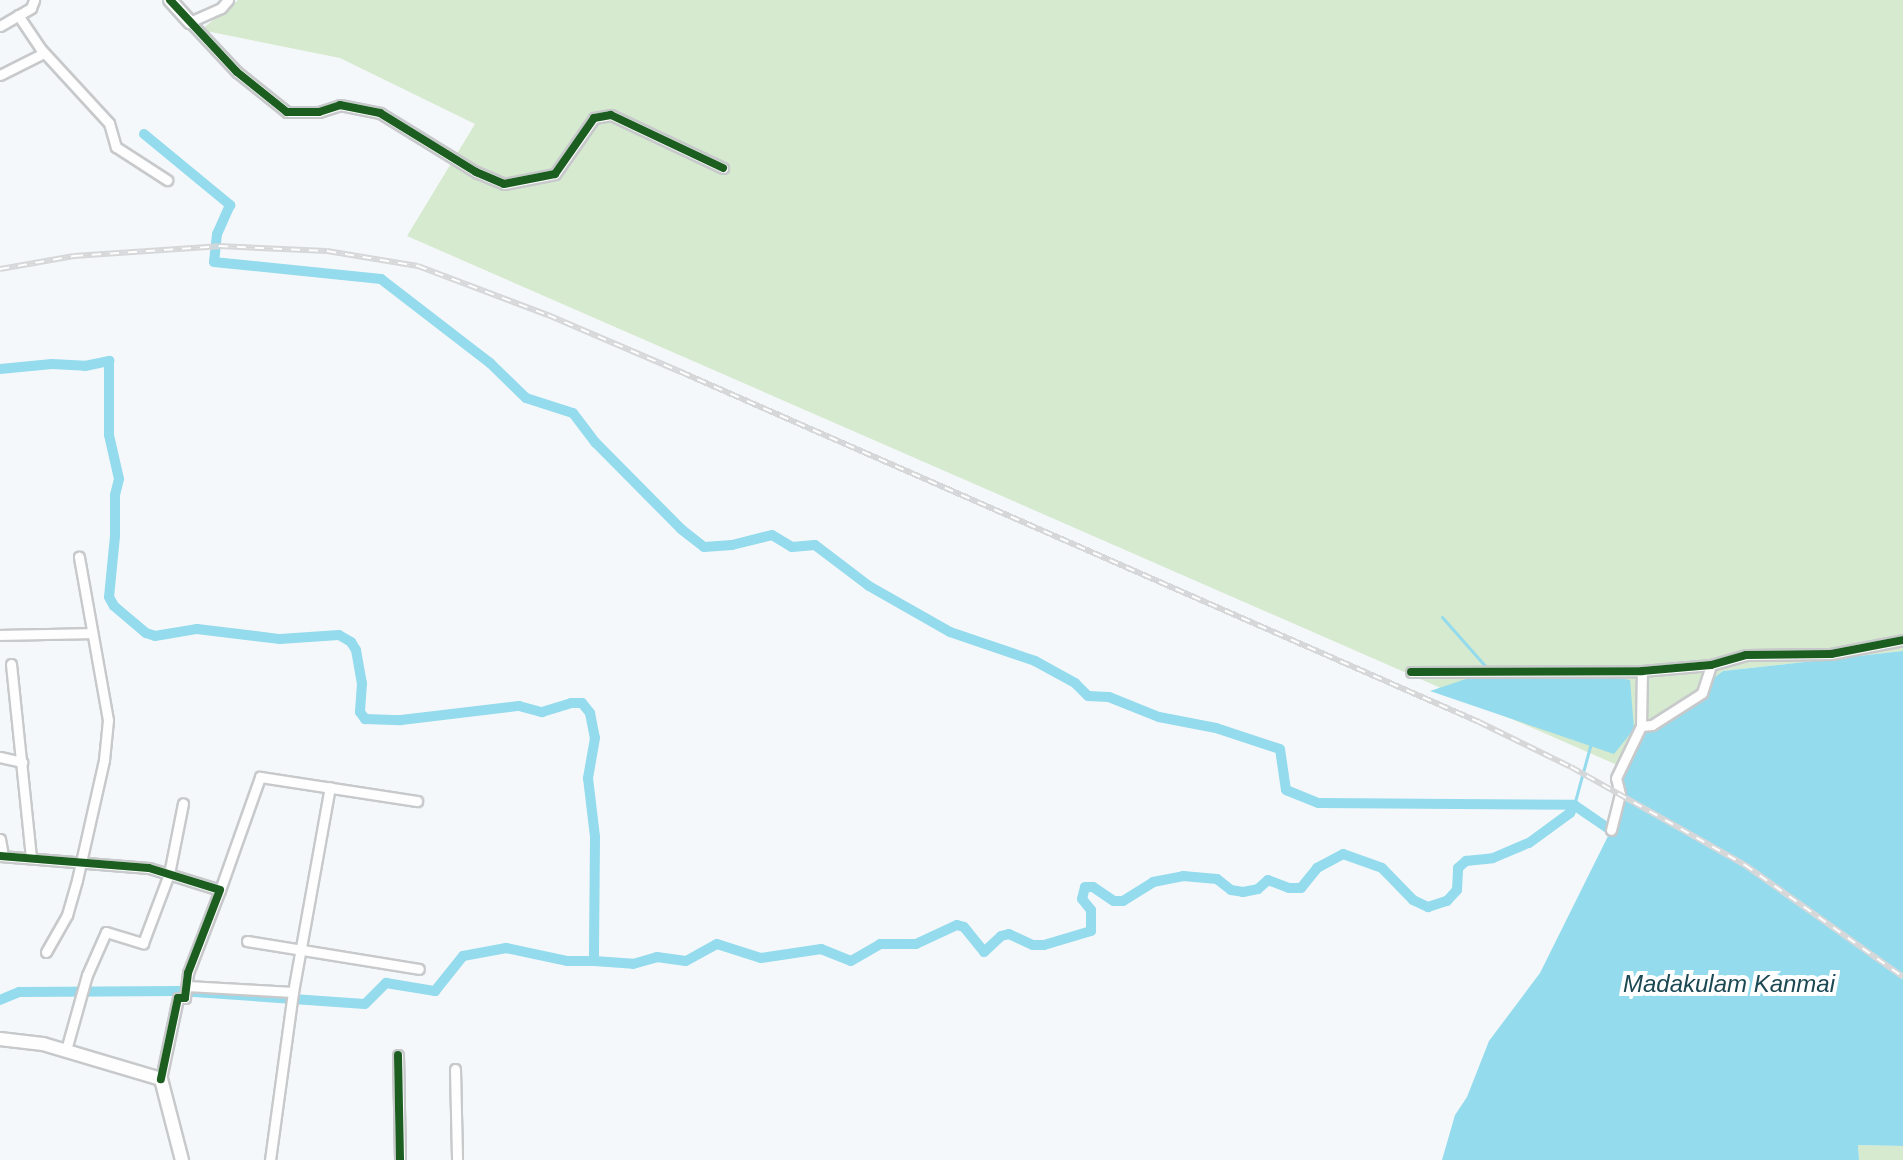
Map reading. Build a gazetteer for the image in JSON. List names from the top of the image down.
{
  "water": ["Madakulam Kanmai"]
}
